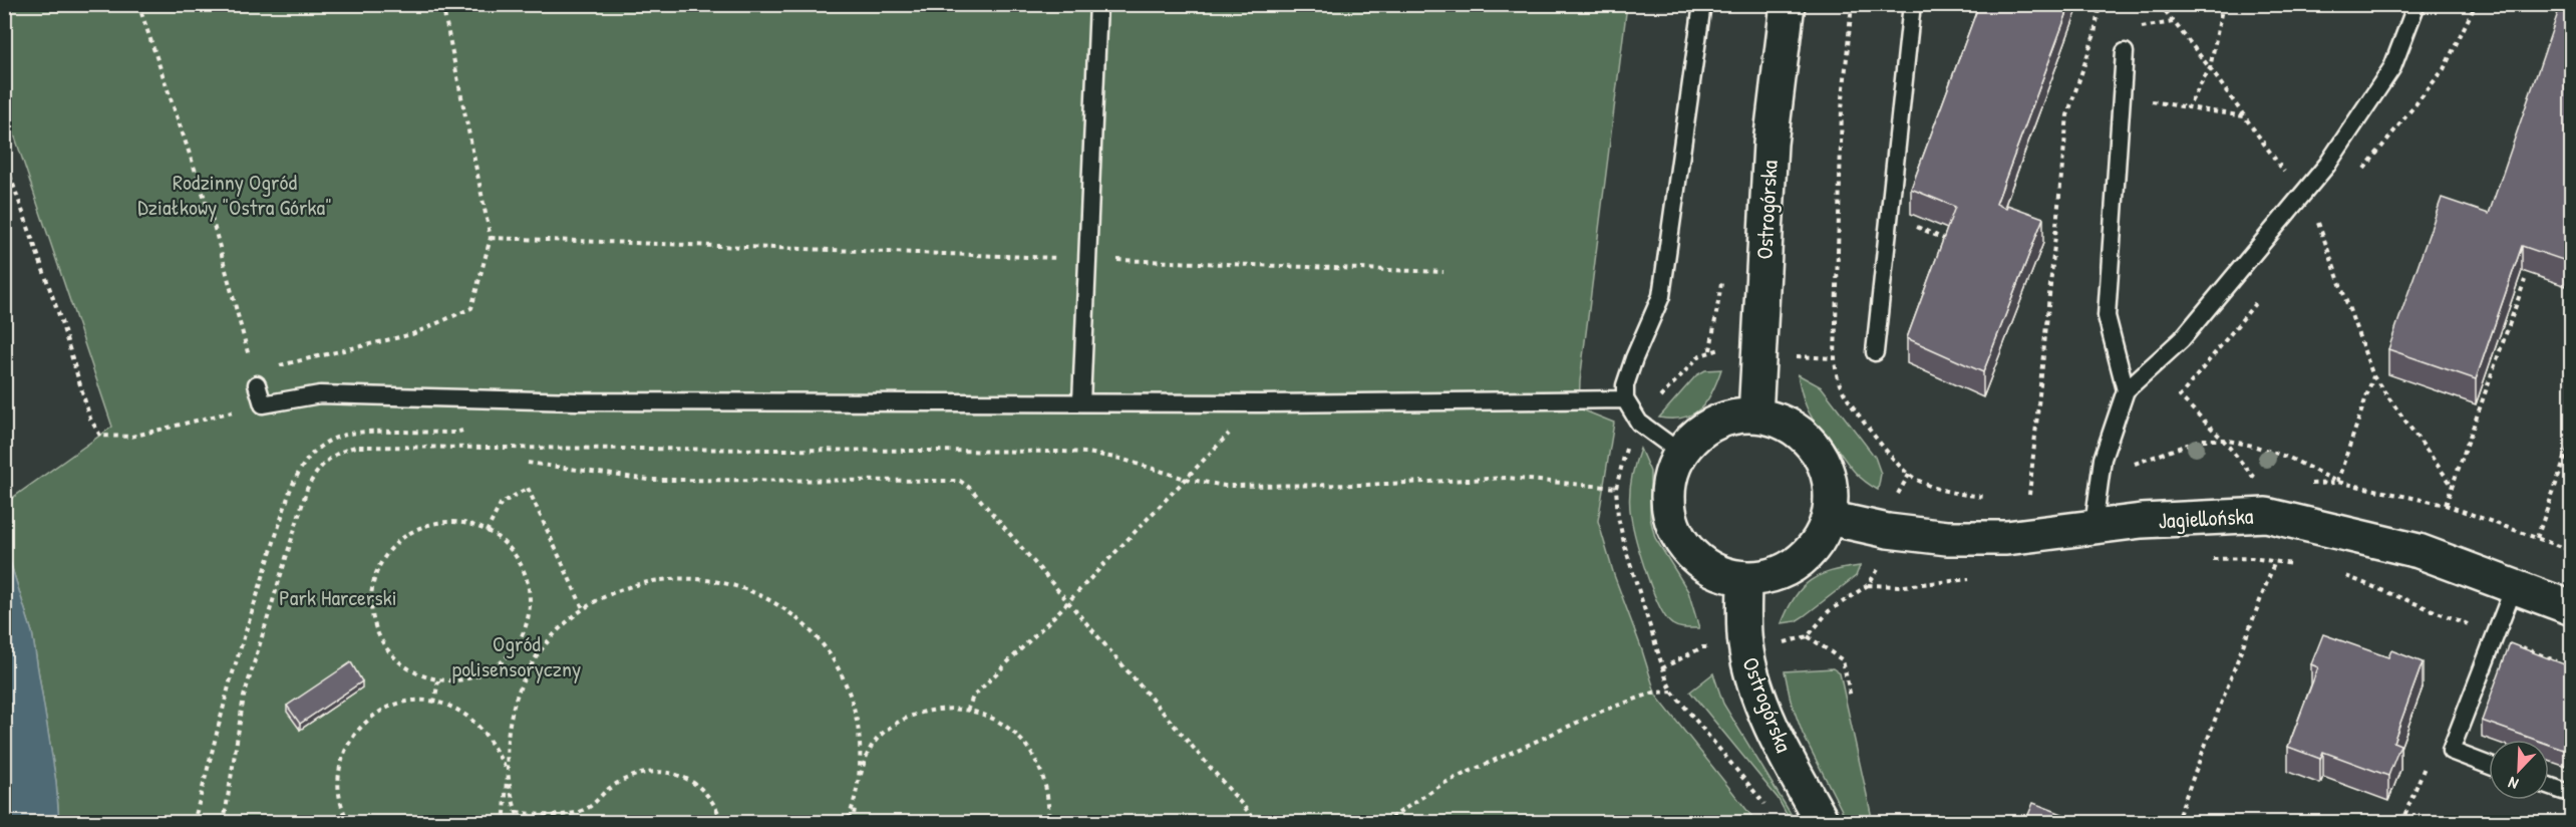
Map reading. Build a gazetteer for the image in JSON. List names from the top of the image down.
{
  "streets": {
    "street": ["Ostrogórska", "Jagiellońska"]
  },
  "crossings": [
    ["Ostrogórska", "Jagiellońska"]
  ],
  "parks": ["Rodzinny Ogród Działkowy \"Ostra Górka\"", "Park Harcerski", "Ogród polisensoryczny"],
  "north": "bottom left"
}
